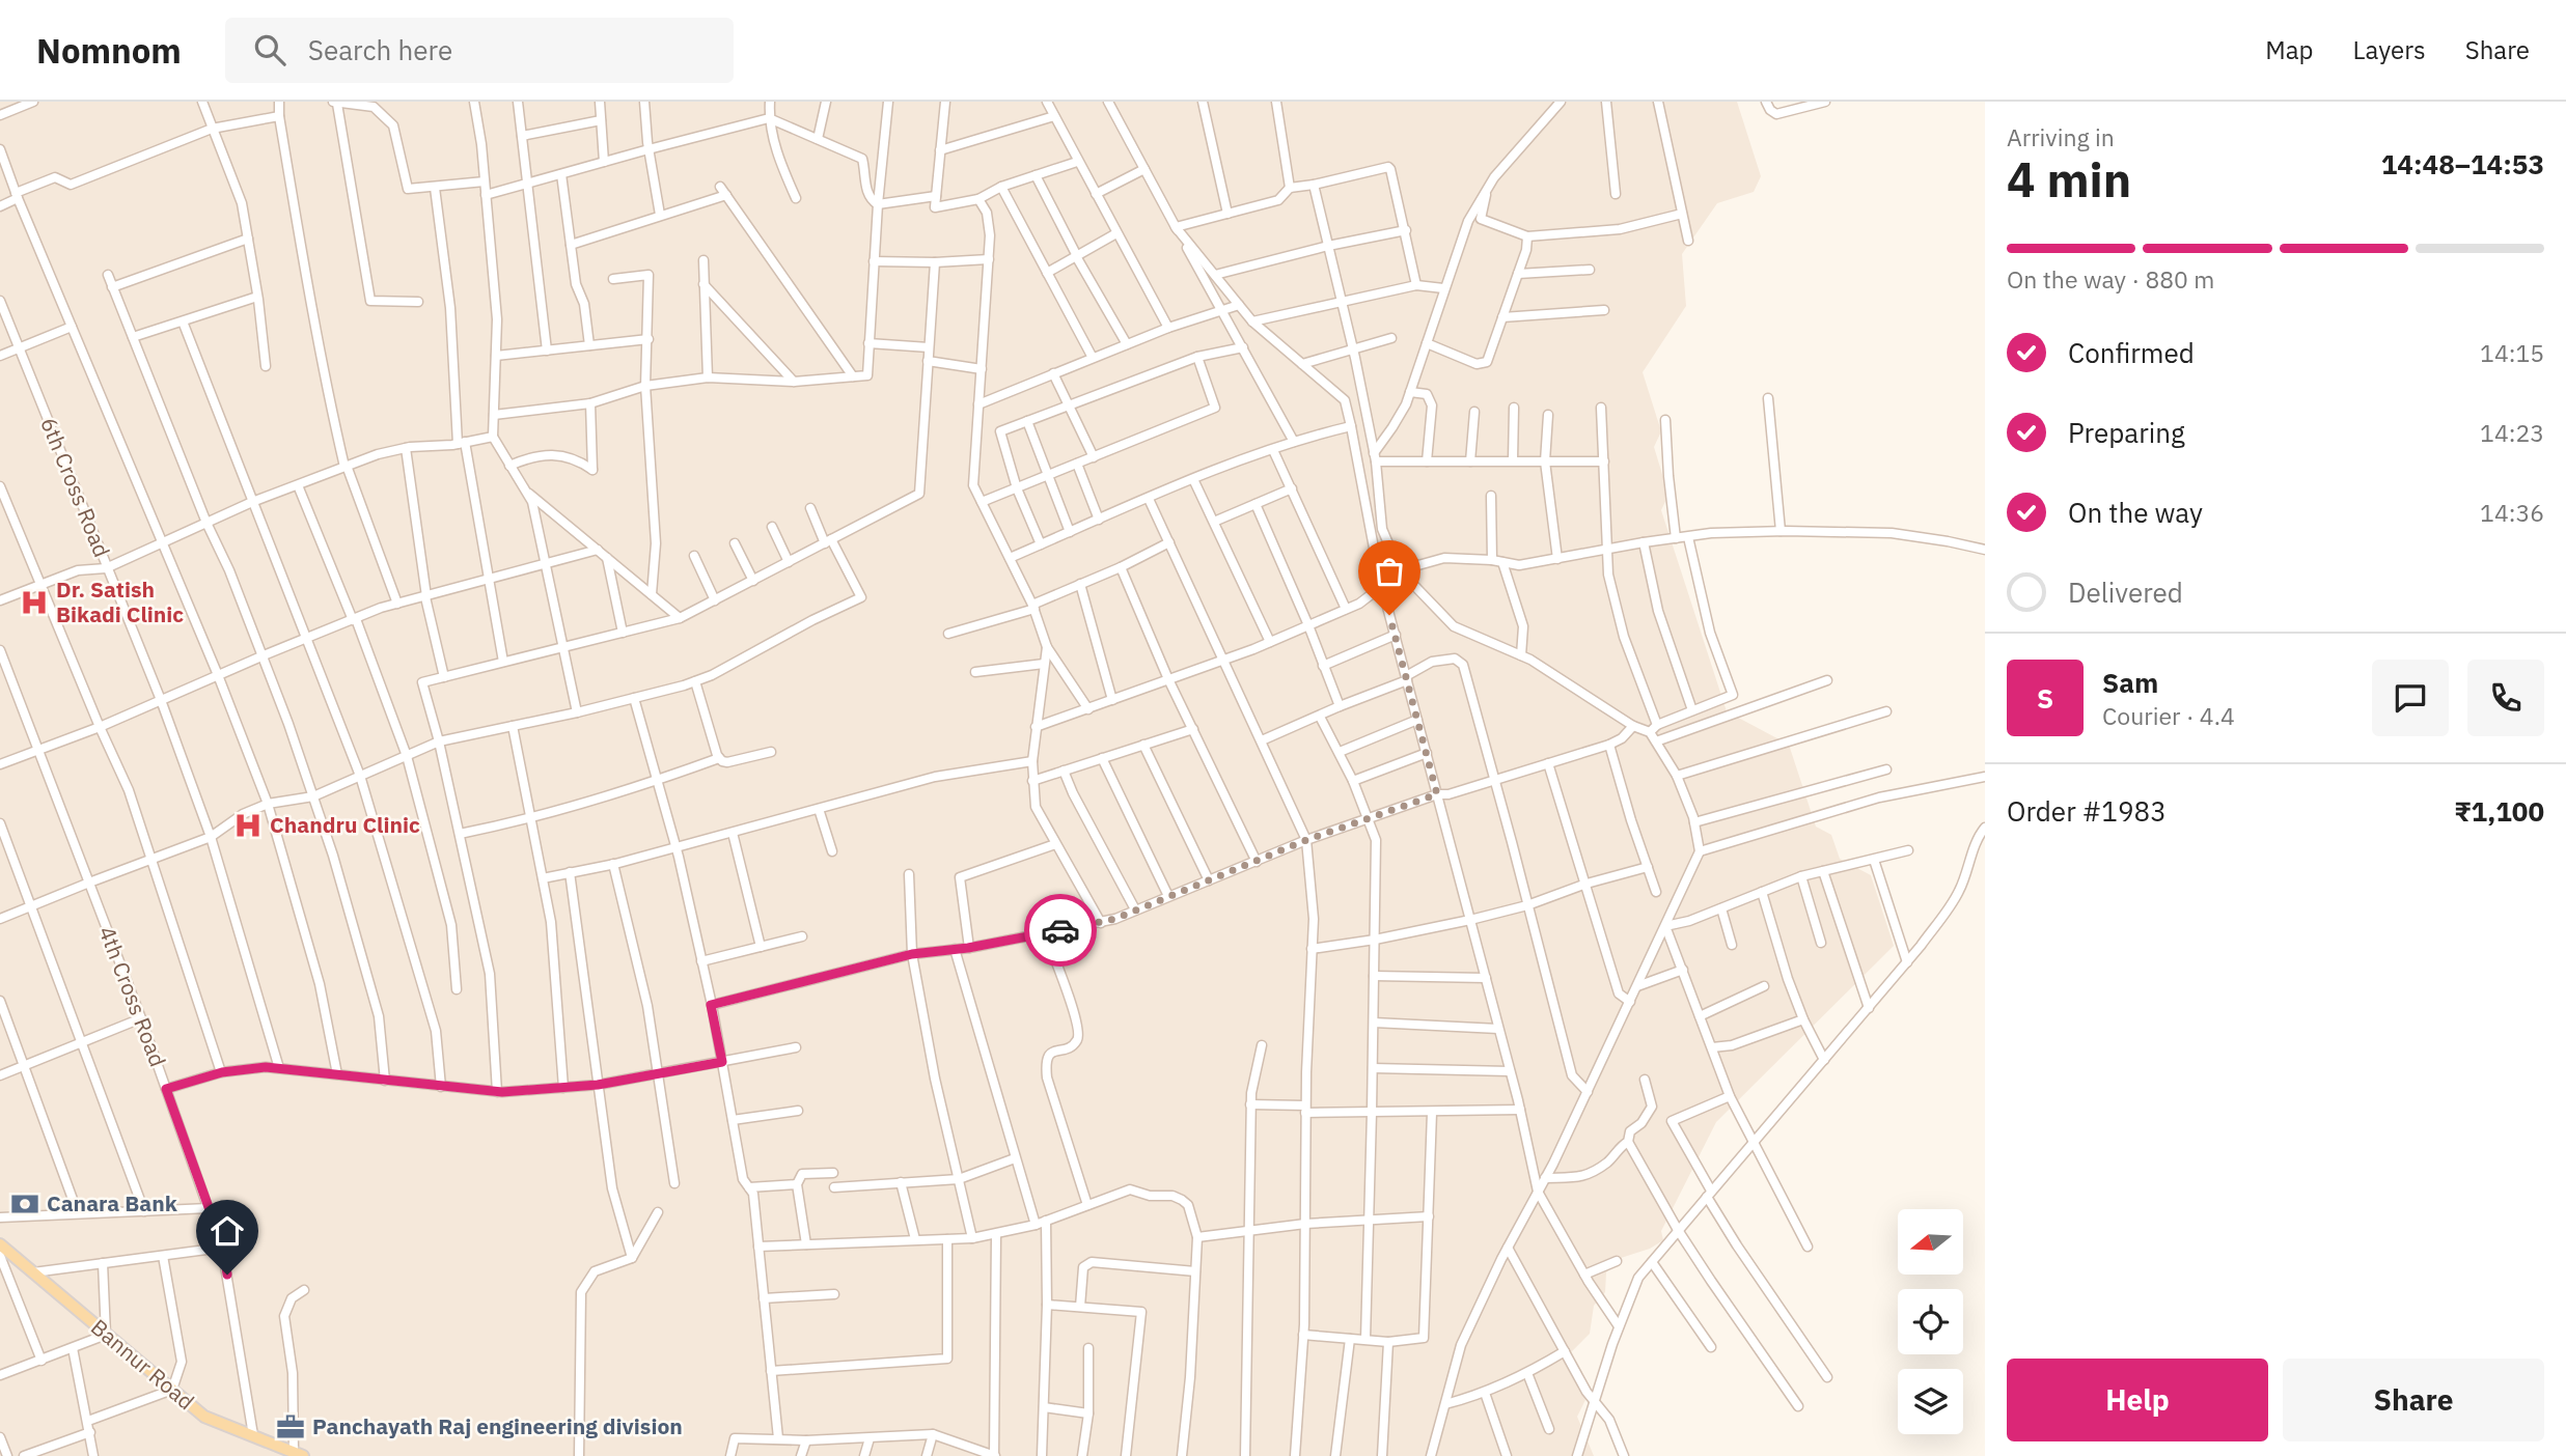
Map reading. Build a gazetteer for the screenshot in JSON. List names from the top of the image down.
{
  "streets": {
    "main road": ["Bannur Road"],
    "street": ["6th Cross Road", "4th Cross Road"]
  },
  "crossings": [
    ["4th Cross Road", "Bannur Road"]
  ],
  "places": {
    "hospital": ["Dr. Satish Bikadi Clinic", "Chandru Clinic"],
    "bank": ["Canara Bank"],
    "office": ["Panchayath Raj engineering division"]
  },
  "north": "left",
  "page": {
    "header": "Nomnom",
    "search": "Search here",
    "nav": ["Map", "Layers", "Share"],
    "heading": ["4 min", "Arriving in", "14:48–14:53"],
    "panel": [
      "Sam",
      "Courier · 4.4",
      "Order #1983",
      "₹1,100"
    ],
    "bar": "On the way · 880 m",
    "list": [
      ["Confirmed", "14:15"],
      ["Preparing", "14:23"],
      ["On the way", "14:36"],
      "Delivered"
    ],
    "round": "S",
    "buttons": ["Help", "Share"]
  }
}
